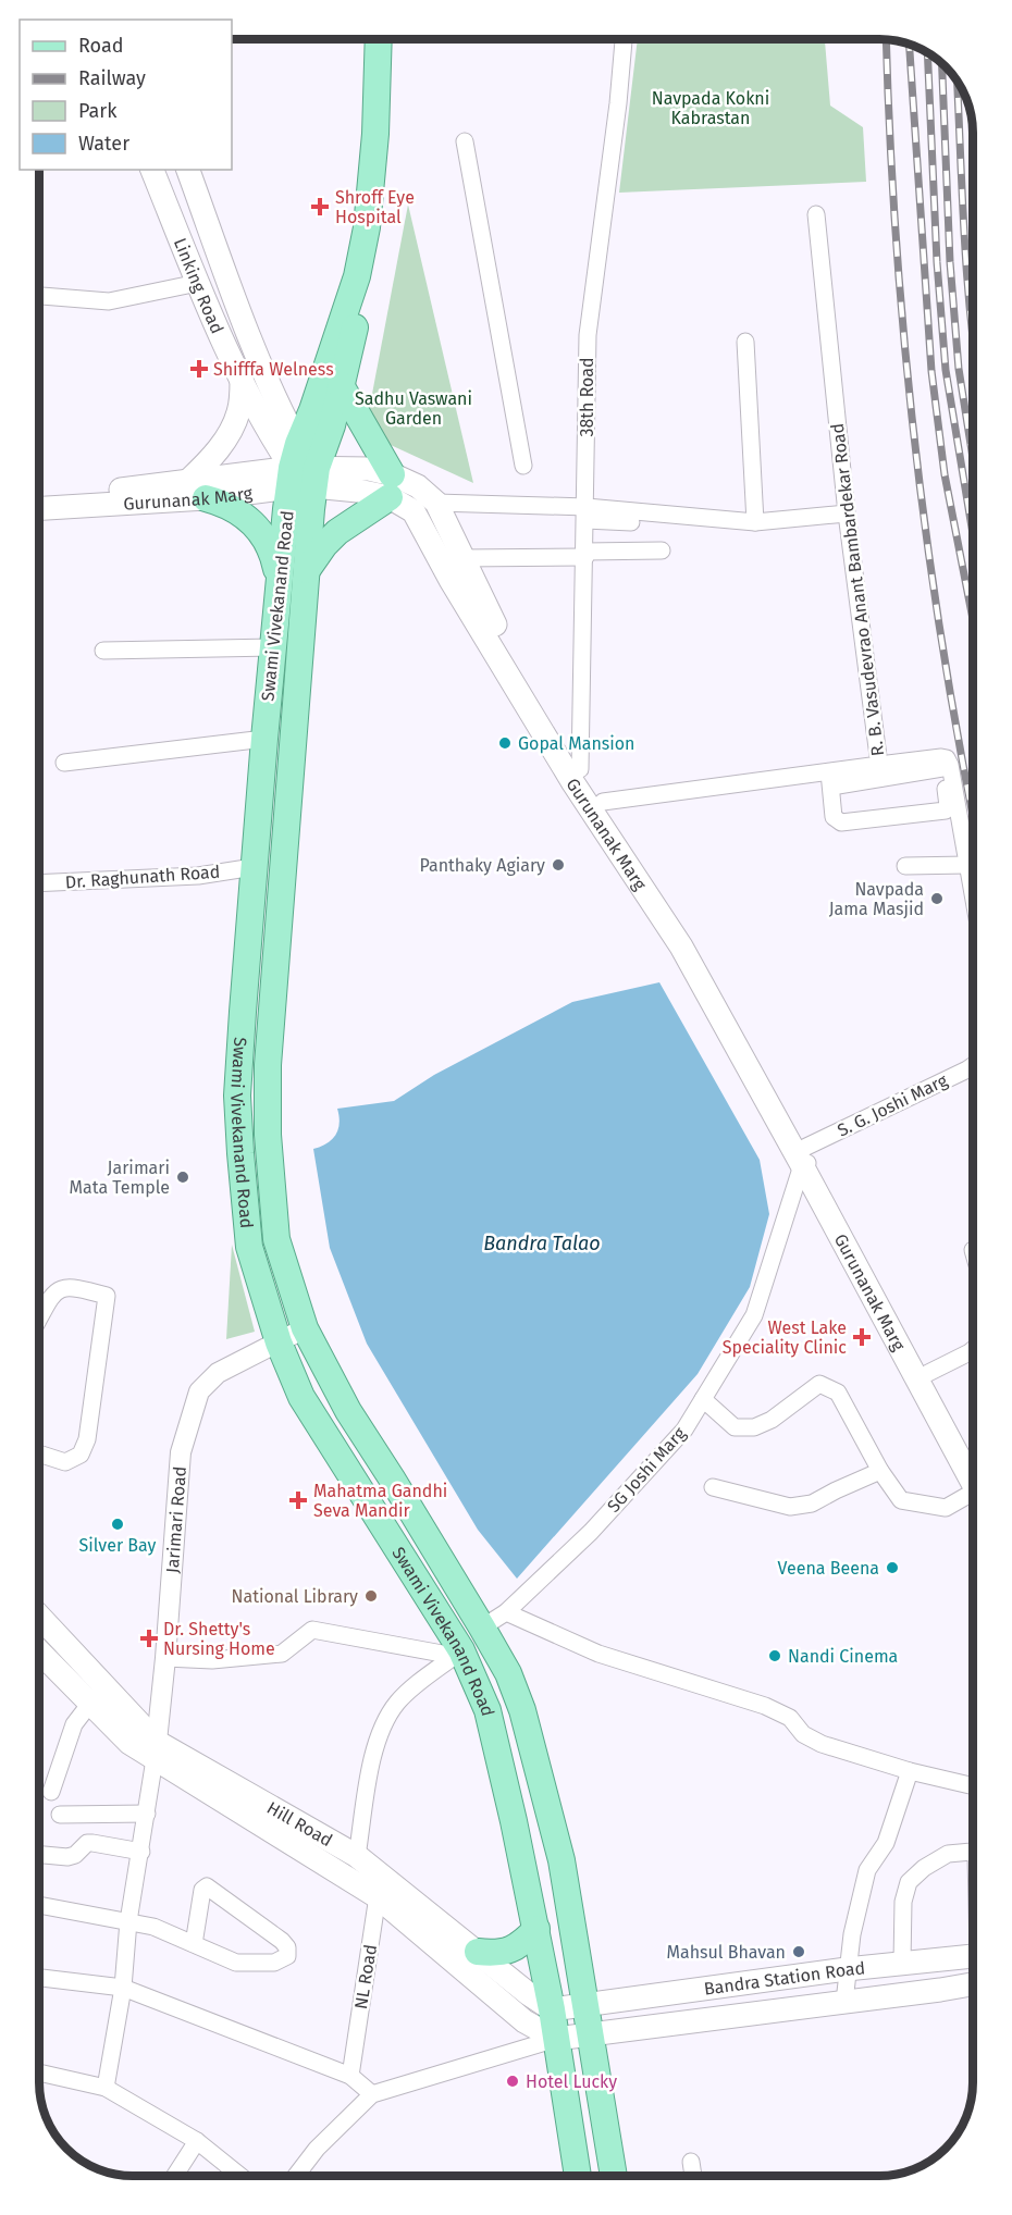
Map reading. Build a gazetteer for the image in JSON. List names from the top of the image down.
{
  "streets": {
    "main road": [
      "Linking Road",
      "Gurunanak Marg",
      "Swami Vivekanand Road",
      "Hill Road",
      "Bandra Station Road"
    ],
    "street": [
      "38th Road",
      "R. B. Vasudevrao Anant Bambardekar Road",
      "Dr. Raghunath Road",
      "S. G. Joshi Marg",
      "SG Joshi Marg",
      "Jarimari Road",
      "NL Road"
    ]
  },
  "crossings": [
    ["Linking Road", "Gurunanak Marg"],
    ["Linking Road", "Swami Vivekanand Road"],
    ["38th Road", "Gurunanak Marg"],
    ["Gurunanak Marg", "R. B. Vasudevrao Anant Bambardekar Road"],
    ["Gurunanak Marg", "Swami Vivekanand Road"],
    ["Gurunanak Marg", "S. G. Joshi Marg"],
    ["Gurunanak Marg", "SG Joshi Marg"],
    ["Swami Vivekanand Road", "Dr. Raghunath Road"],
    ["Swami Vivekanand Road", "SG Joshi Marg"],
    ["Swami Vivekanand Road", "Jarimari Road"],
    ["Swami Vivekanand Road", "Hill Road"],
    ["Swami Vivekanand Road", "Bandra Station Road"],
    ["S. G. Joshi Marg", "SG Joshi Marg"],
    ["Jarimari Road", "Hill Road"],
    ["Hill Road", "NL Road"],
    ["Hill Road", "Bandra Station Road"]
  ],
  "water": ["Bandra Talao"],
  "parks": ["Navpada Kokni Kabrastan", "Sadhu Vaswani Garden"],
  "places": {
    "health": [
      "Shroff Eye Hospital",
      "Shifffa Welness",
      "West Lake Speciality Clinic",
      "Mahatma Gandhi Seva Mandir",
      "Dr. Shetty's Nursing Home"
    ],
    "other": [
      "Gopal Mansion",
      "Panthaky Agiary",
      "Navpada Jama Masjid",
      "Jarimari Mata Temple",
      "Silver Bay",
      "Veena Beena",
      "National Library",
      "Nandi Cinema",
      "Mahsul Bhavan",
      "Hotel Lucky"
    ]
  },
  "legend": [
    "Road",
    "Railway",
    "Park",
    "Water"
  ]
}
